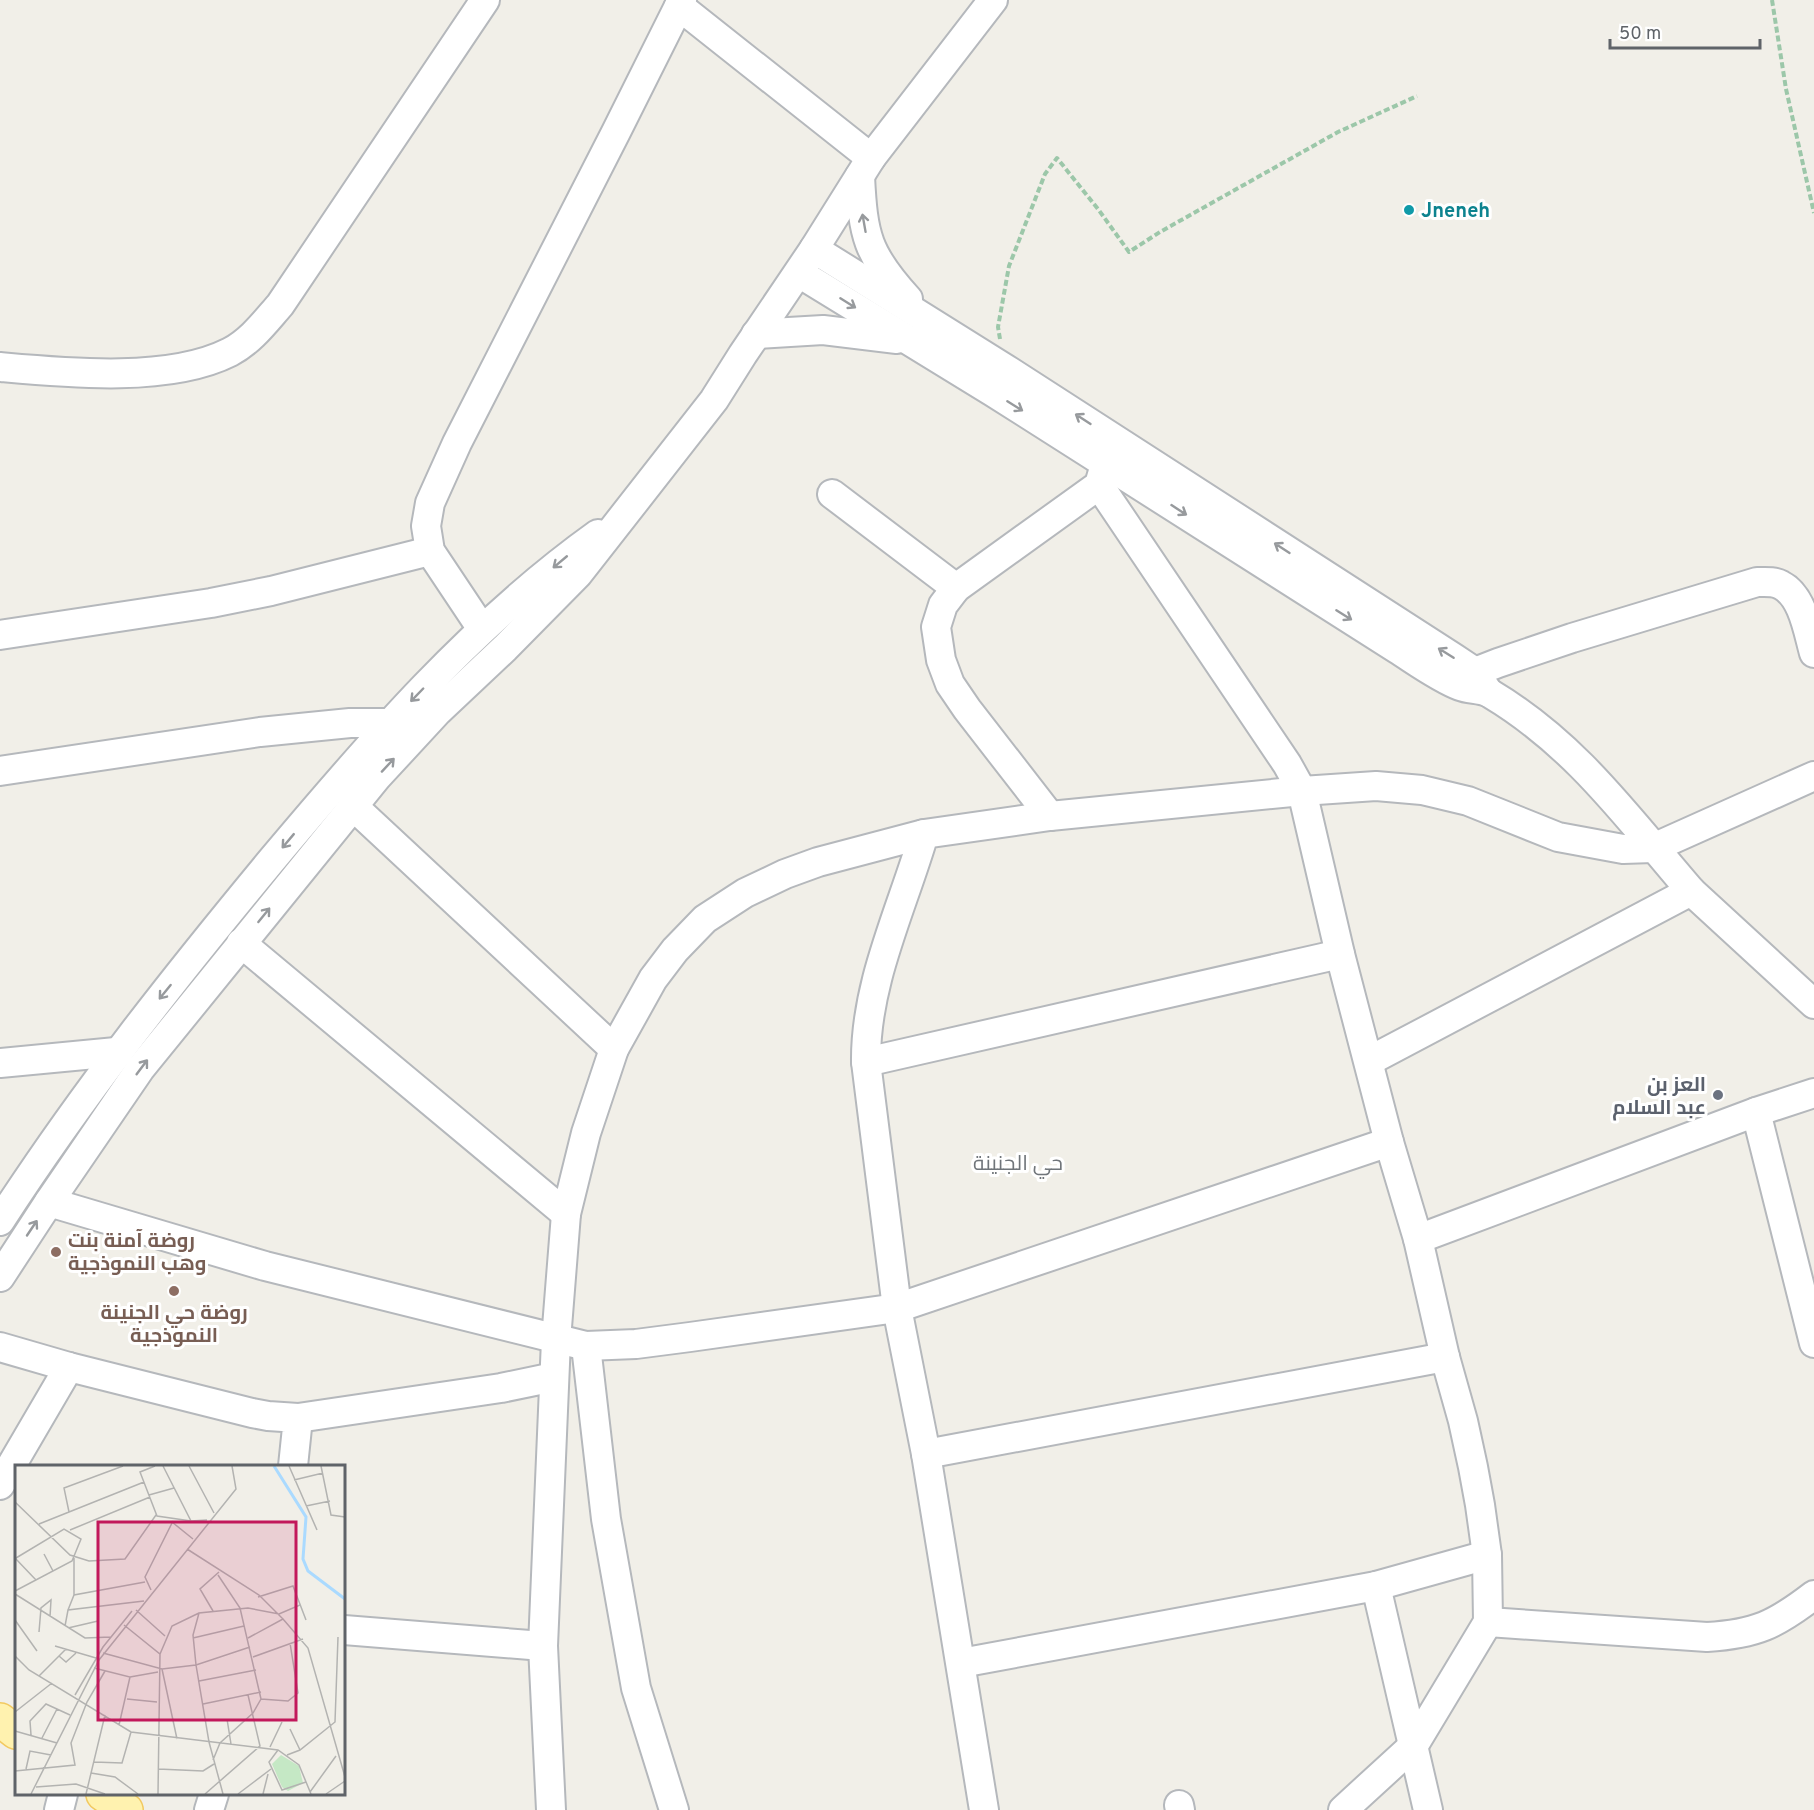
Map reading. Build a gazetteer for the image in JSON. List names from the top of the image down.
{
  "districts": ["حي الجنينة"],
  "places": [
    "Jneneh",
    "العز بن عبد السلام",
    "روضة آمنة بنت وهب النموذجية",
    "روضة حي الجنينة النموذجية"
  ],
  "scale_bar": "50 m"
}
